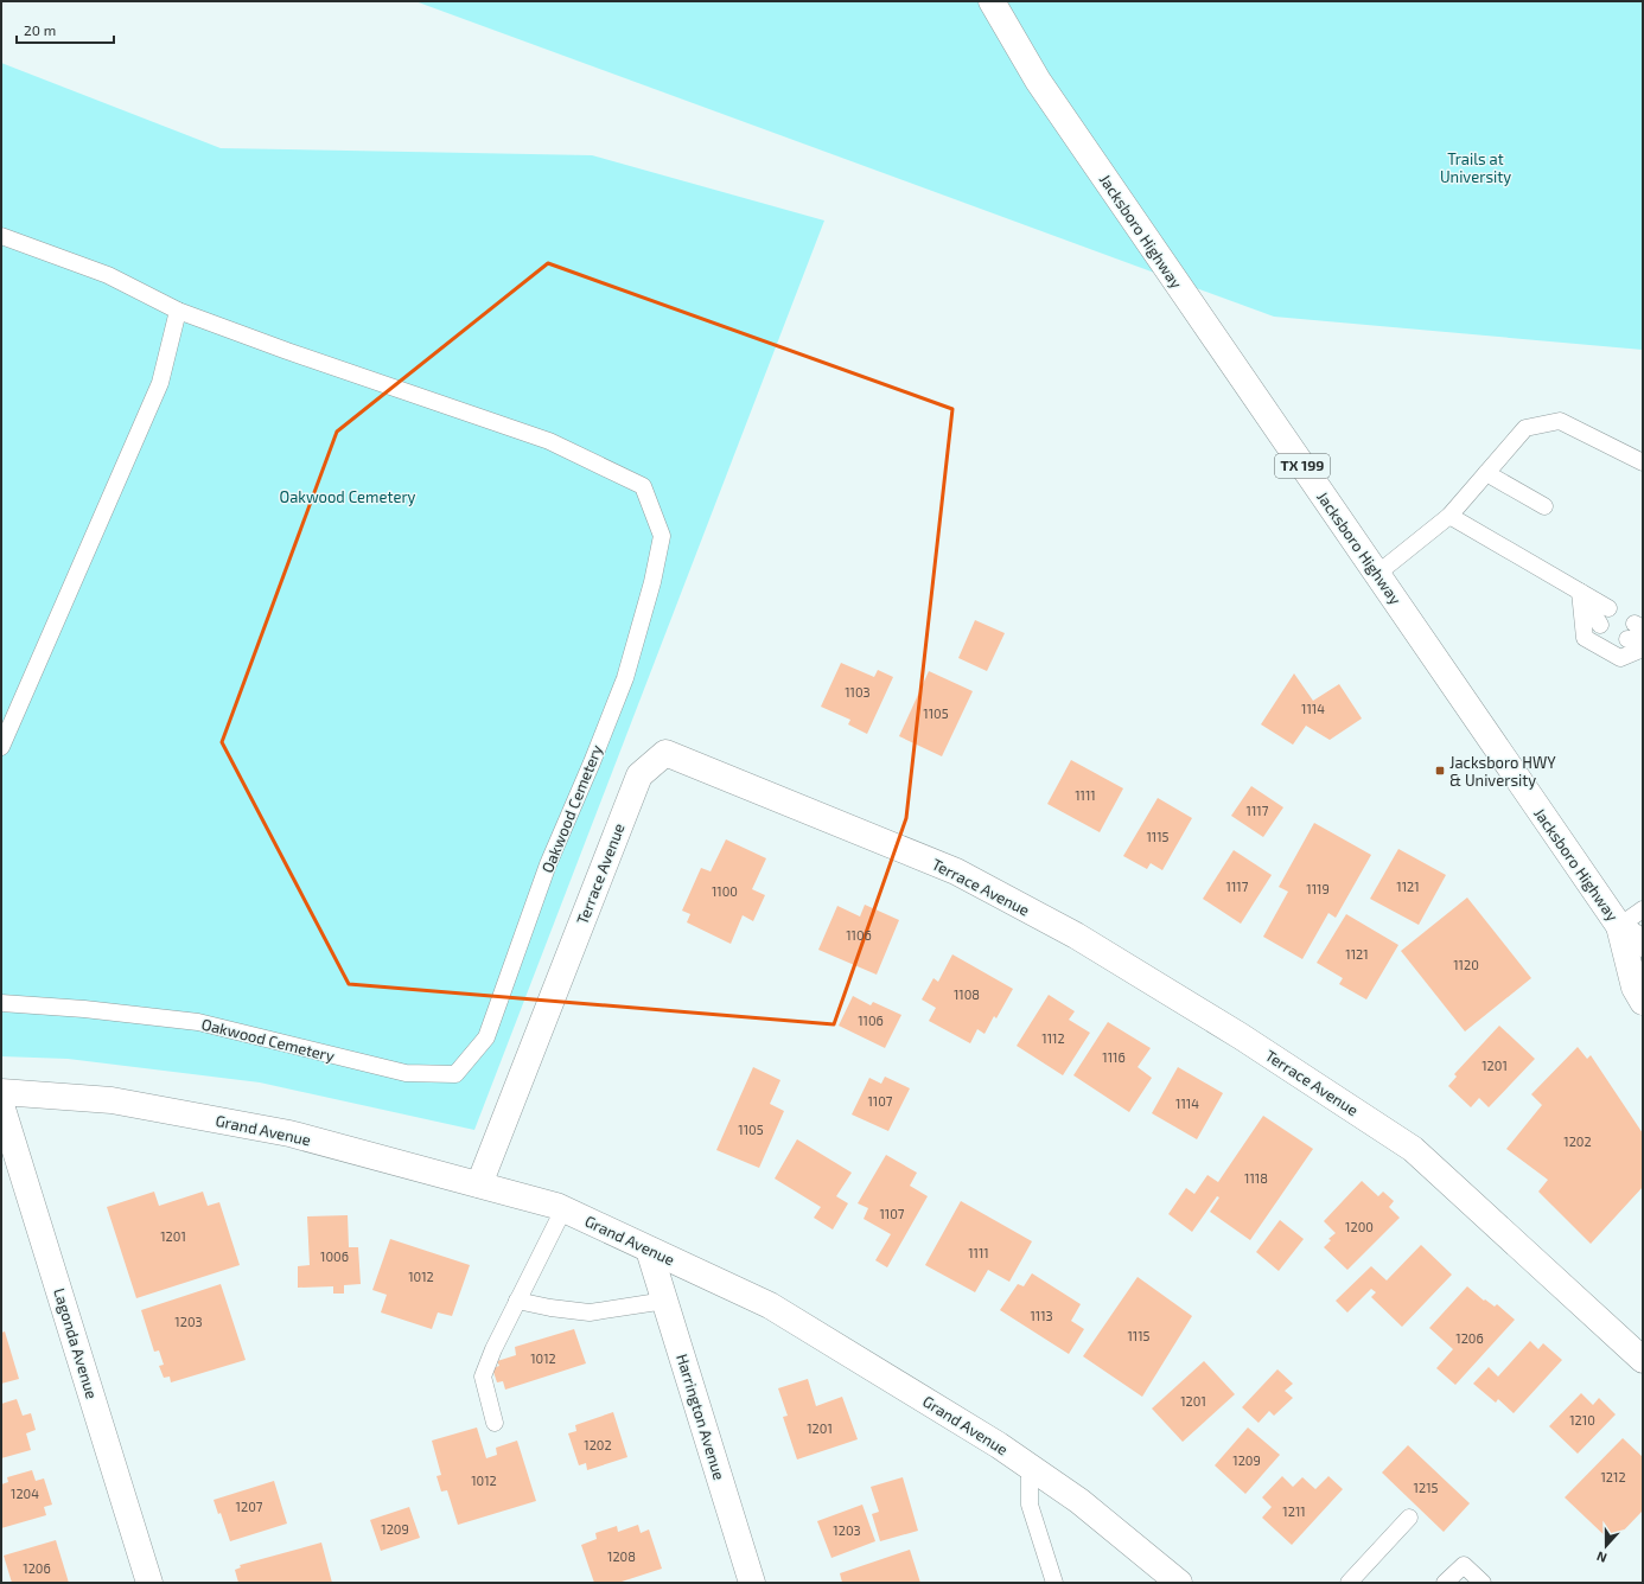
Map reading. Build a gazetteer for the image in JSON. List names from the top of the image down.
{
  "streets": {
    "street": [
      "Jacksboro Highway",
      "TX 199",
      "Terrace Avenue",
      "Grand Avenue",
      "Lagonda Avenue",
      "Harrington Avenue"
    ],
    "lane": ["Oakwood Cemetery"]
  },
  "crossings": [
    ["Terrace Avenue", "Grand Avenue"],
    ["Grand Avenue", "Harrington Avenue"]
  ],
  "parks": ["Trails at University", "Oakwood Cemetery"],
  "places": {
    "transit": ["Jacksboro HWY & University"]
  },
  "house_numbers": [
    "1103",
    "1114",
    "1105",
    "1111",
    "1117",
    "1115",
    "1117",
    "1121",
    "1119",
    "1100",
    "1106",
    "1121",
    "1120",
    "1108",
    "1106",
    "1112",
    "1116",
    "1201",
    "1107",
    "1114",
    "1105",
    "1202",
    "1118",
    "1107",
    "1200",
    "1201",
    "1111",
    "1006",
    "1012",
    "1113",
    "1203",
    "1115",
    "1206",
    "1012",
    "1201",
    "1210",
    "1201",
    "1202",
    "1209",
    "1212",
    "1012",
    "1215",
    "1204",
    "1207",
    "1211",
    "1209",
    "1203",
    "1208",
    "1206"
  ],
  "scale_bar": "20 m",
  "north": "bottom"
}
